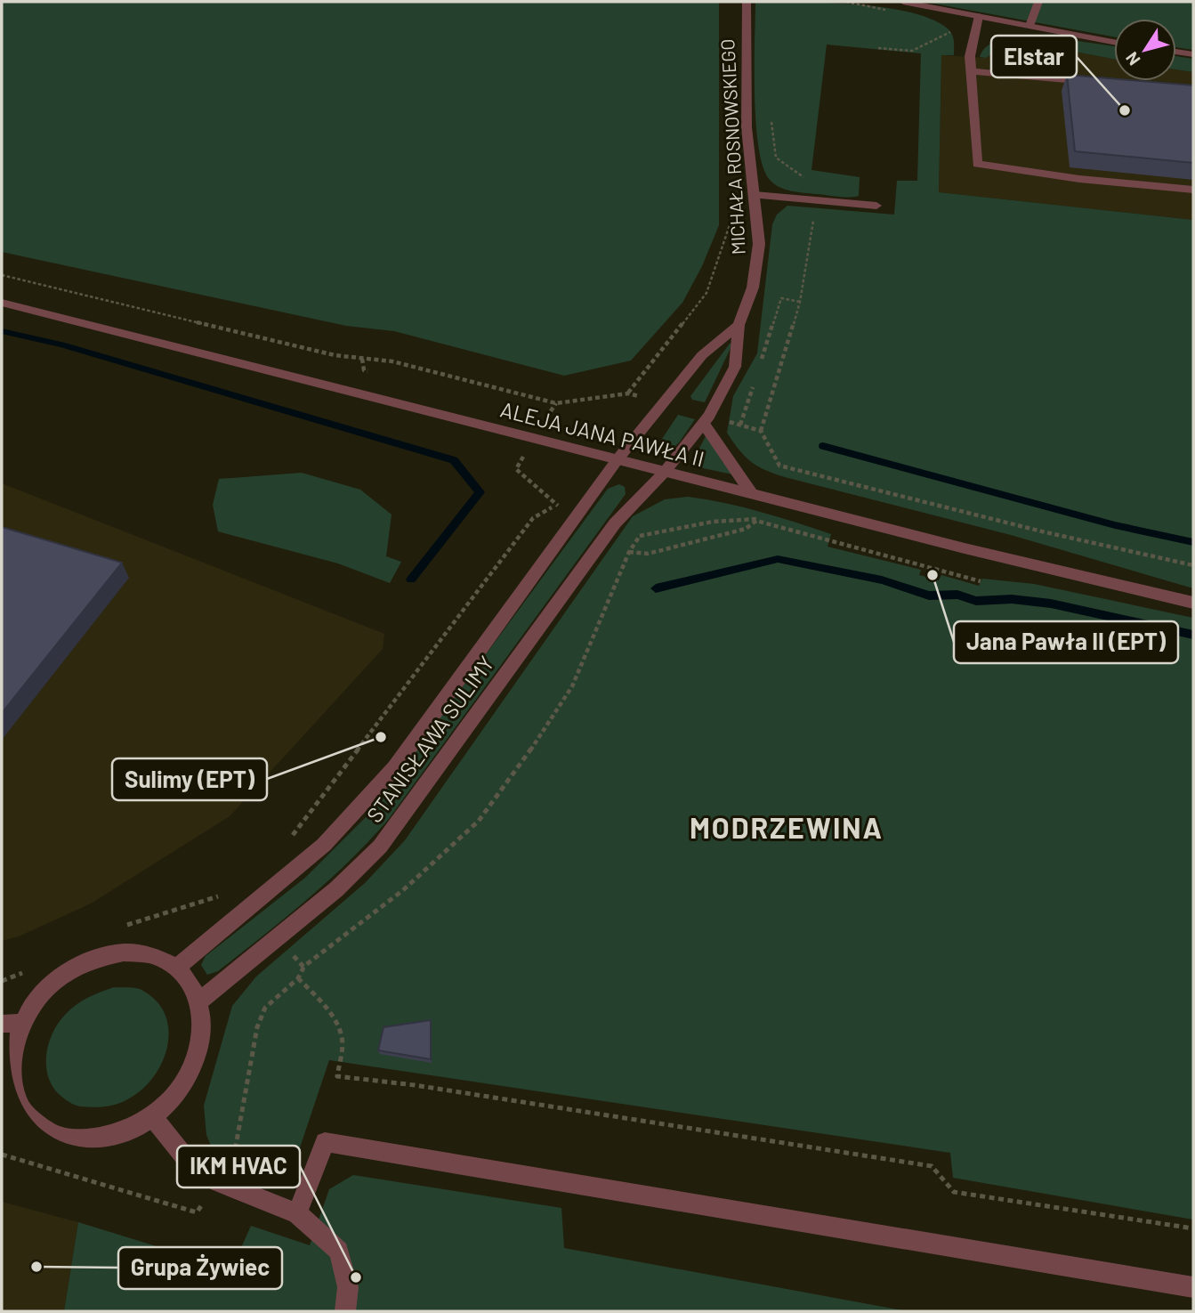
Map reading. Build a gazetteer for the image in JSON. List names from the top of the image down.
{
  "streets": {
    "street": ["MICHAŁA ROSNOWSKIEGO", "ALEJA JANA PAWŁA II", "STANISŁAWA SULIMY"]
  },
  "crossings": [
    ["MICHAŁA ROSNOWSKIEGO", "ALEJA JANA PAWŁA II"],
    ["MICHAŁA ROSNOWSKIEGO", "STANISŁAWA SULIMY"],
    ["ALEJA JANA PAWŁA II", "STANISŁAWA SULIMY"]
  ],
  "districts": ["MODRZEWINA"],
  "places": [
    "Elstar",
    "Jana Pawła II (EPT)",
    "Sulimy (EPT)",
    "Grupa Żywiec",
    "IKM HVAC"
  ],
  "north": "bottom left"
}
